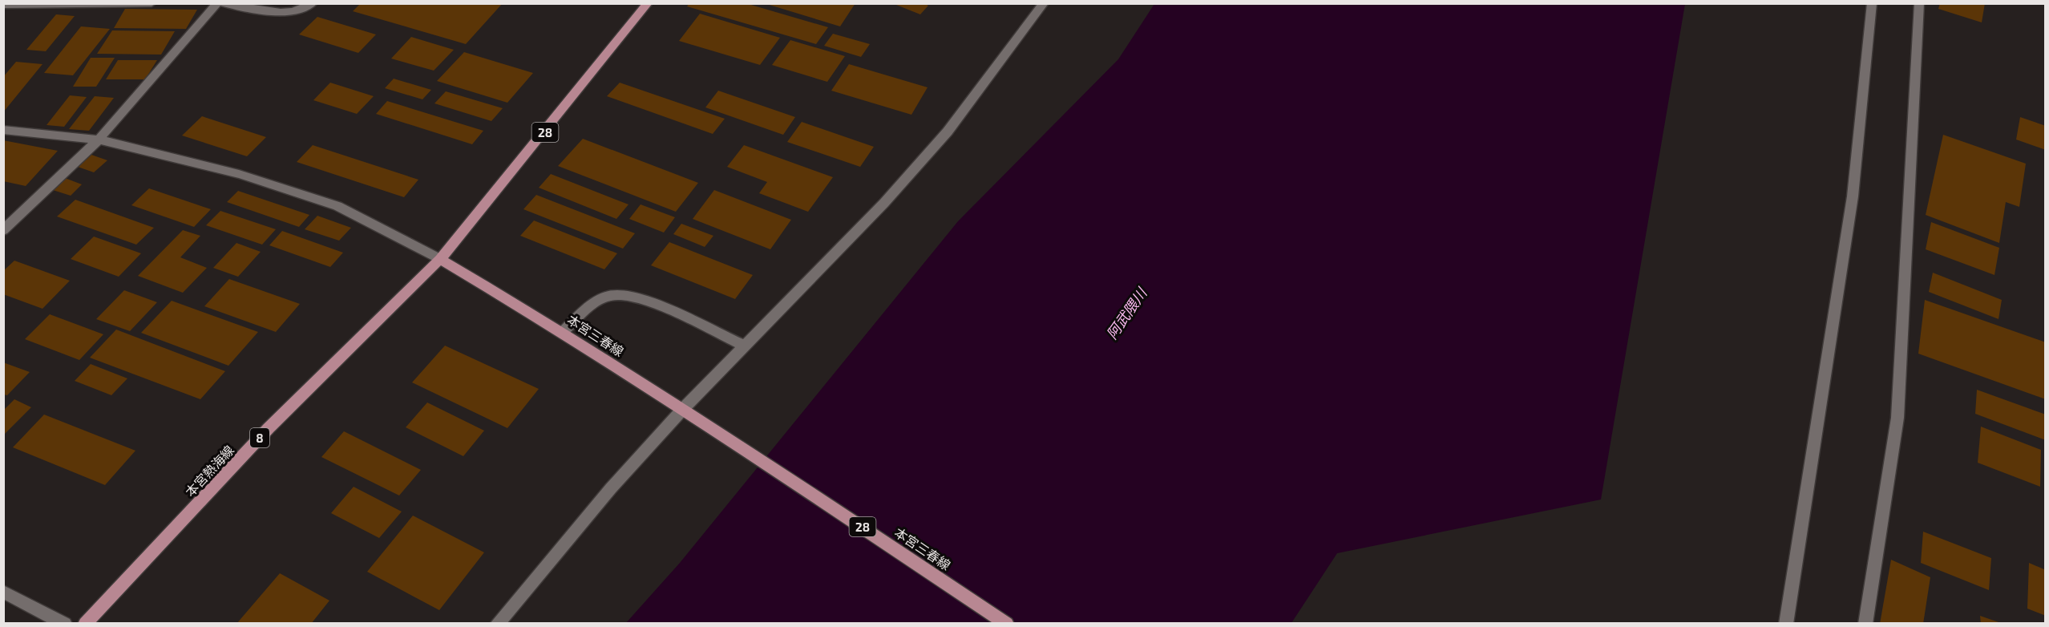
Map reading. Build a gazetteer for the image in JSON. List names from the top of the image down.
{
  "streets": {
    "main road": [
      "28",
      "本宮三春線",
      "8",
      "本宮熱海線"
    ]
  },
  "crossings": [
    ["28", "本宮三春線"],
    ["28", "本宮熱海線"],
    ["本宮三春線", "本宮熱海線"]
  ],
  "water": ["阿武隈川"]
}
